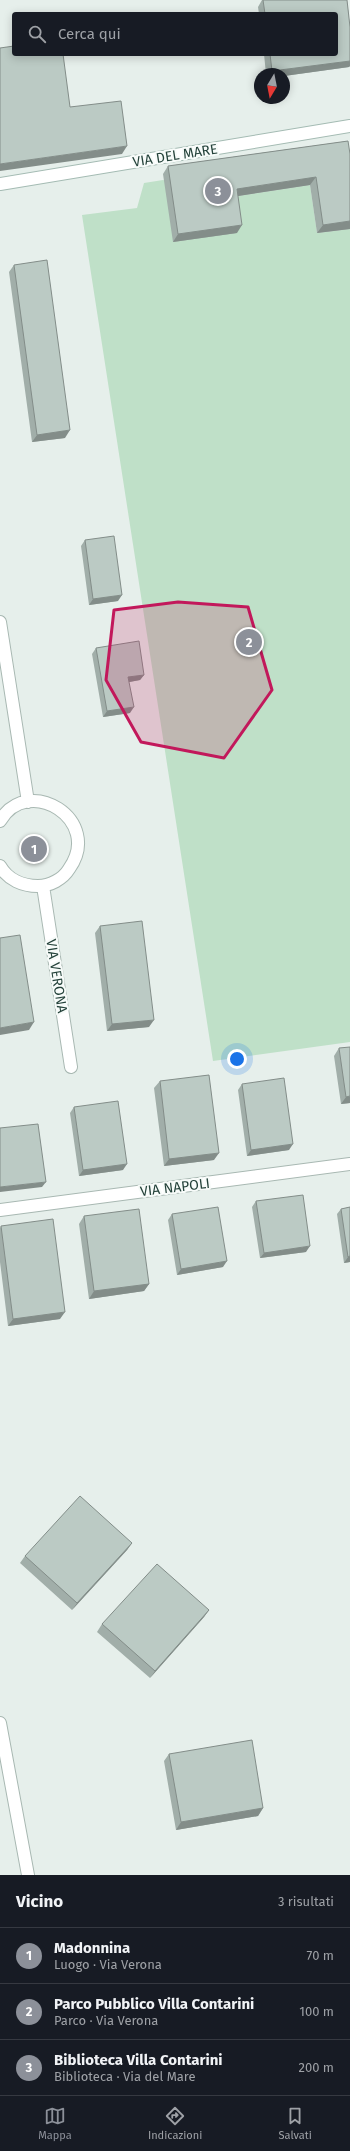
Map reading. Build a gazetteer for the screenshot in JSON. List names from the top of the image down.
{
  "streets": {
    "street": ["VIA DEL MARE", "VIA VERONA", "VIA NAPOLI"]
  },
  "north": "bottom",
  "page": {
    "search": "Cerca qui",
    "pins": ["3", "2", "1"],
    "heading": ["Vicino", "3 risultati"],
    "list": [
      {
        "mark": "1",
        "name": "Madonnina",
        "note": "Luogo · Via Verona",
        "value": "70 m"
      },
      {
        "mark": "2",
        "name": "Parco Pubblico Villa Contarini",
        "note": "Parco · Via Verona",
        "value": "100 m"
      },
      {
        "mark": "3",
        "name": "Biblioteca Villa Contarini",
        "note": "Biblioteca · Via del Mare",
        "value": "200 m"
      }
    ],
    "nav": ["Mappa", "Indicazioni", "Salvati"]
  }
}
